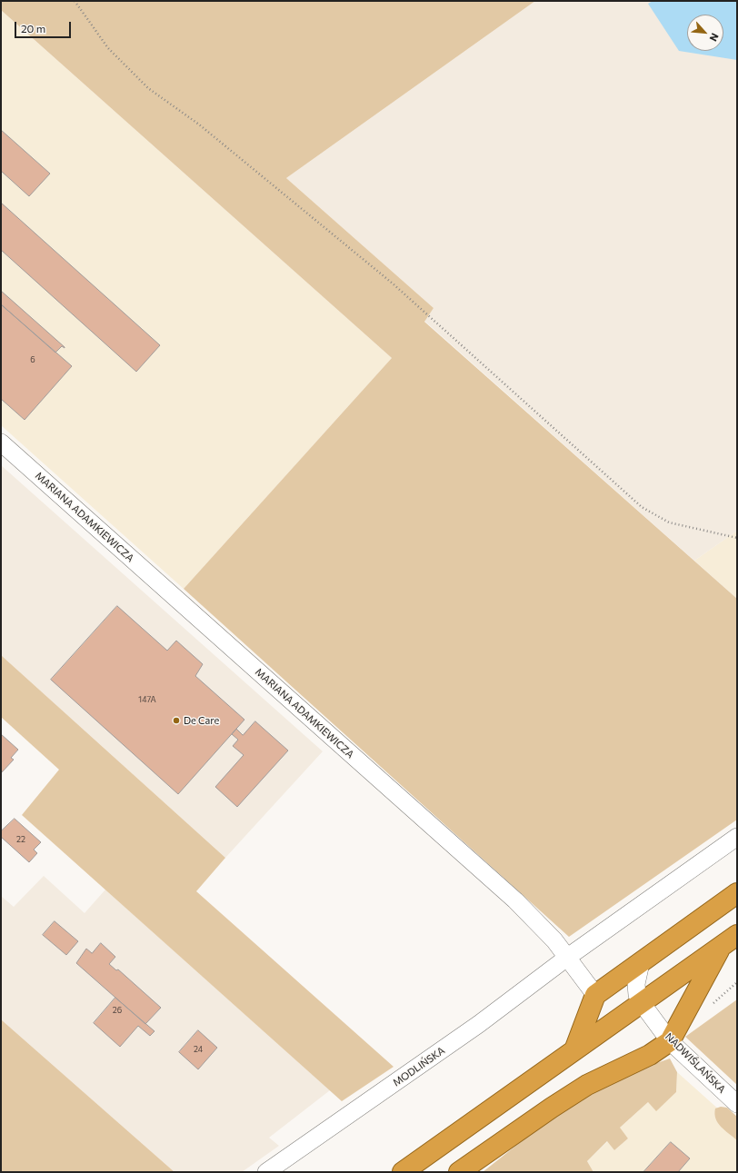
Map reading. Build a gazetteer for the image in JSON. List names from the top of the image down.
{
  "streets": {
    "street": ["MARIANA ADAMKIEWICZA", "NADWIŚLAŃSKA", "MODLIŃSKA"]
  },
  "crossings": [
    ["MARIANA ADAMKIEWICZA", "MODLIŃSKA"]
  ],
  "places": ["De Care"],
  "house_numbers": [
    "6",
    "147A",
    "22",
    "26",
    "24"
  ],
  "scale_bar": "20 m",
  "north": "bottom right"
}
